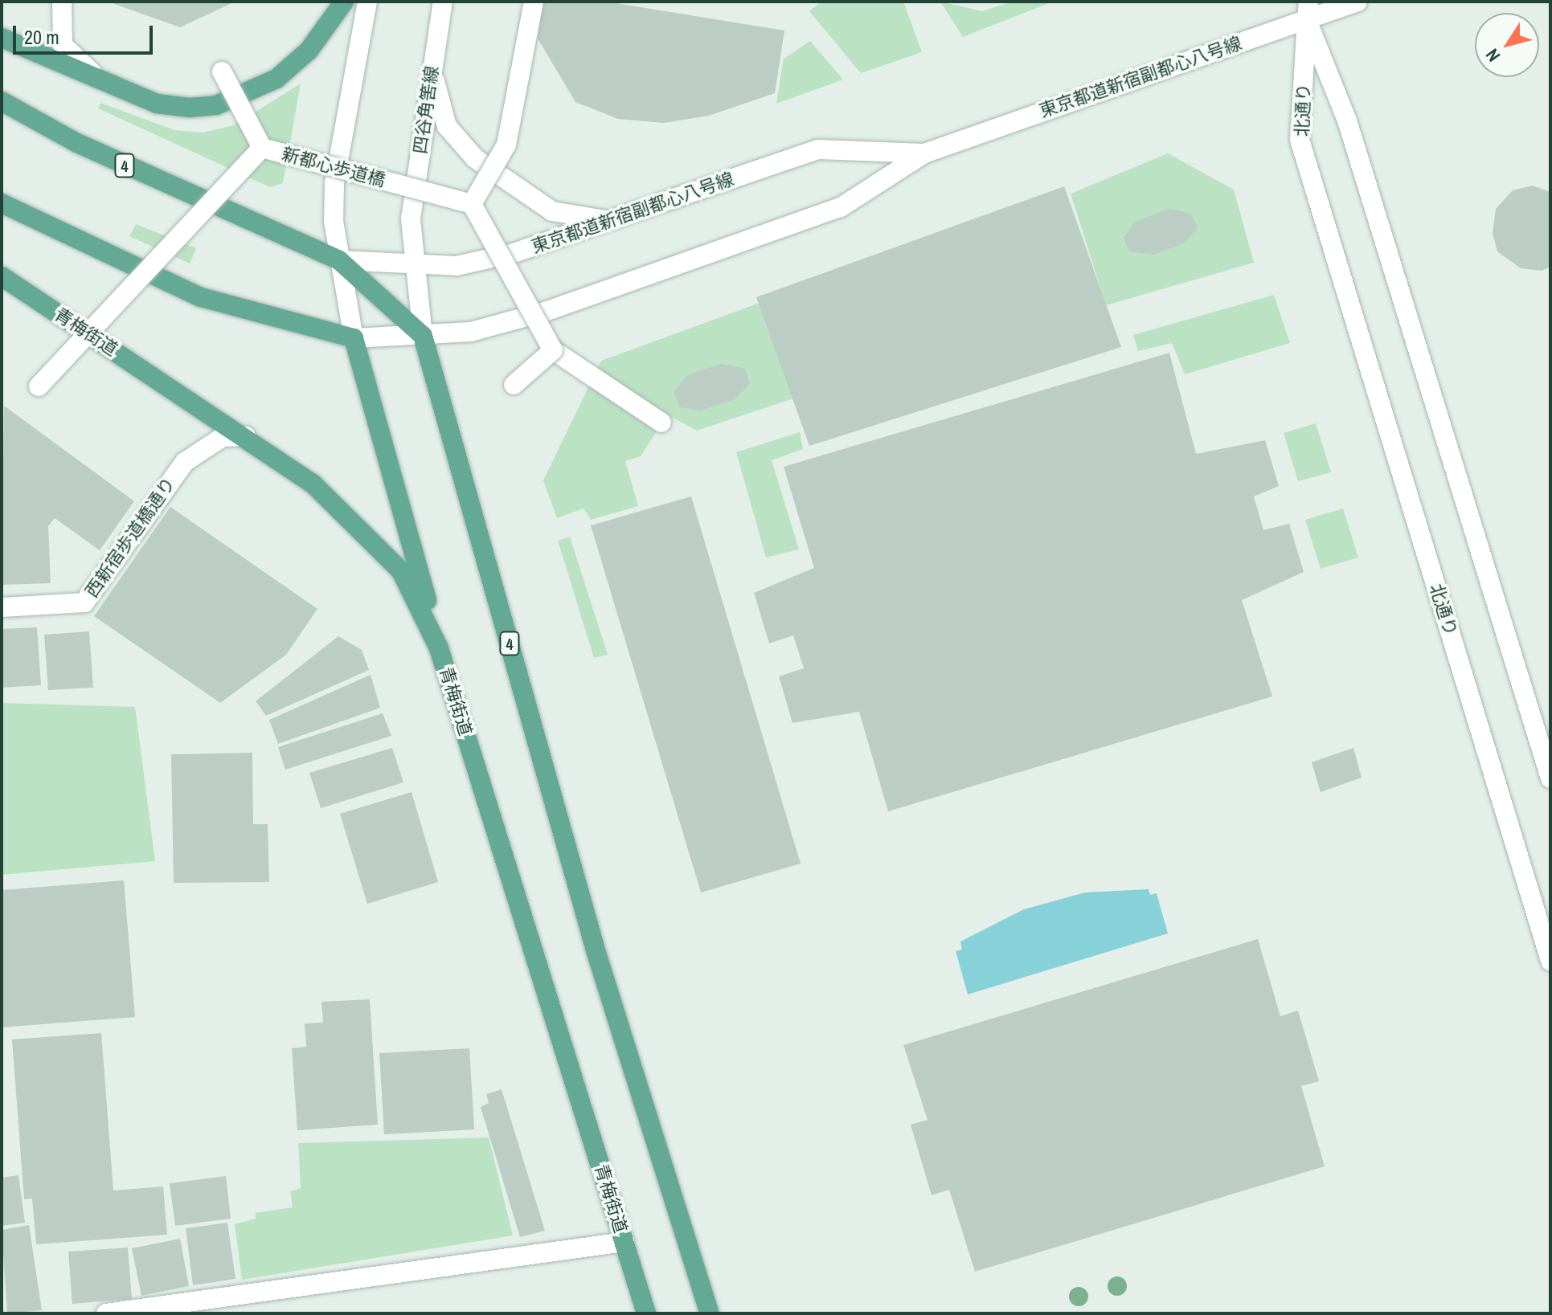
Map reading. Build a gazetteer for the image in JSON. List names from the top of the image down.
{
  "streets": {
    "main road": [
      "東京都道新宿副都心八号線",
      "四谷角筈線",
      "北通り",
      "4",
      "新都心歩道橋",
      "青梅街道",
      "西新宿歩道橋通り"
    ]
  },
  "crossings": [
    ["東京都道新宿副都心八号線", "四谷角筈線"],
    ["東京都道新宿副都心八号線", "北通り"],
    ["東京都道新宿副都心八号線", "4"],
    ["四谷角筈線", "4"],
    ["青梅街道", "西新宿歩道橋通り"]
  ],
  "scale_bar": "20 m",
  "north": "bottom left"
}
